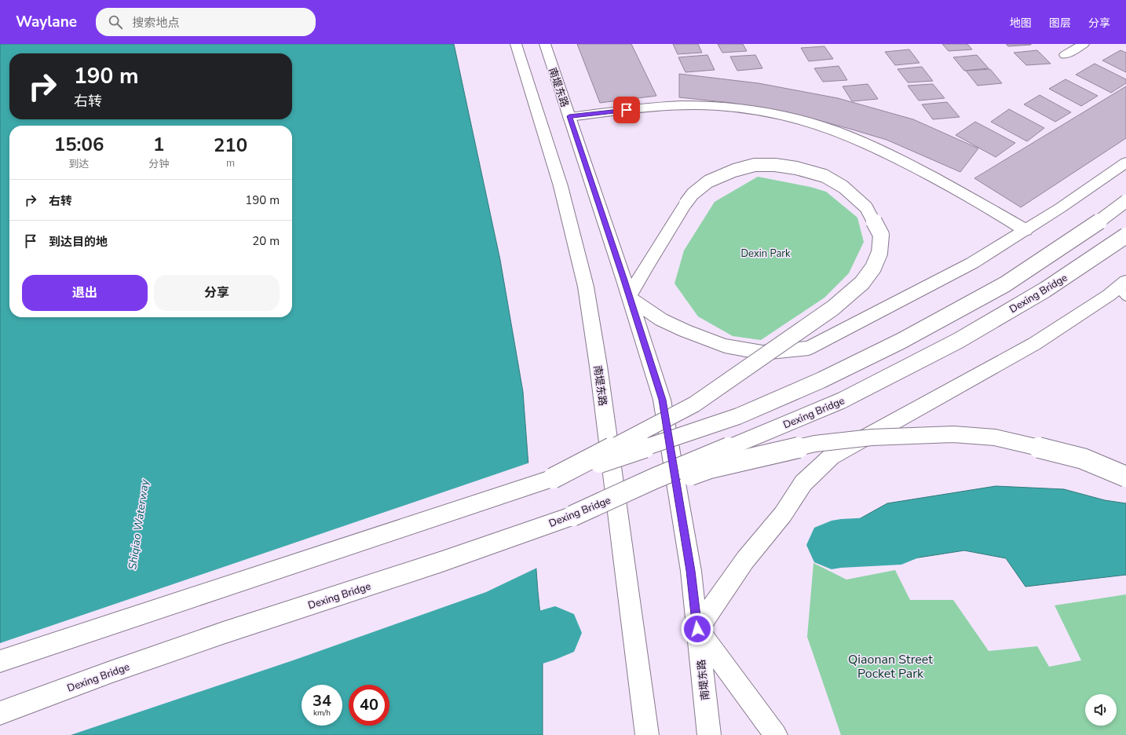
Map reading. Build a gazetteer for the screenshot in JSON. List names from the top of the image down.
{
  "streets": {
    "main road": ["南堤东路", "Dexing Bridge"]
  },
  "water": ["Shiqiao Waterway"],
  "parks": ["Dexin Park", "Qiaonan Street Pocket Park"],
  "page": {
    "header": "Waylane",
    "search": "搜索地点",
    "nav": ["地图", "图层", "分享"],
    "turn": ["190 m", "右转"],
    "eta": [
      "15:06",
      "到达",
      "1",
      "分钟",
      "210",
      "m"
    ],
    "list": [
      {
        "name": "右转",
        "value": "190 m"
      },
      {
        "name": "到达目的地",
        "value": "20 m"
      }
    ],
    "buttons": ["退出", "分享"],
    "speed": "34 km/h",
    "limit": "40"
  }
}
